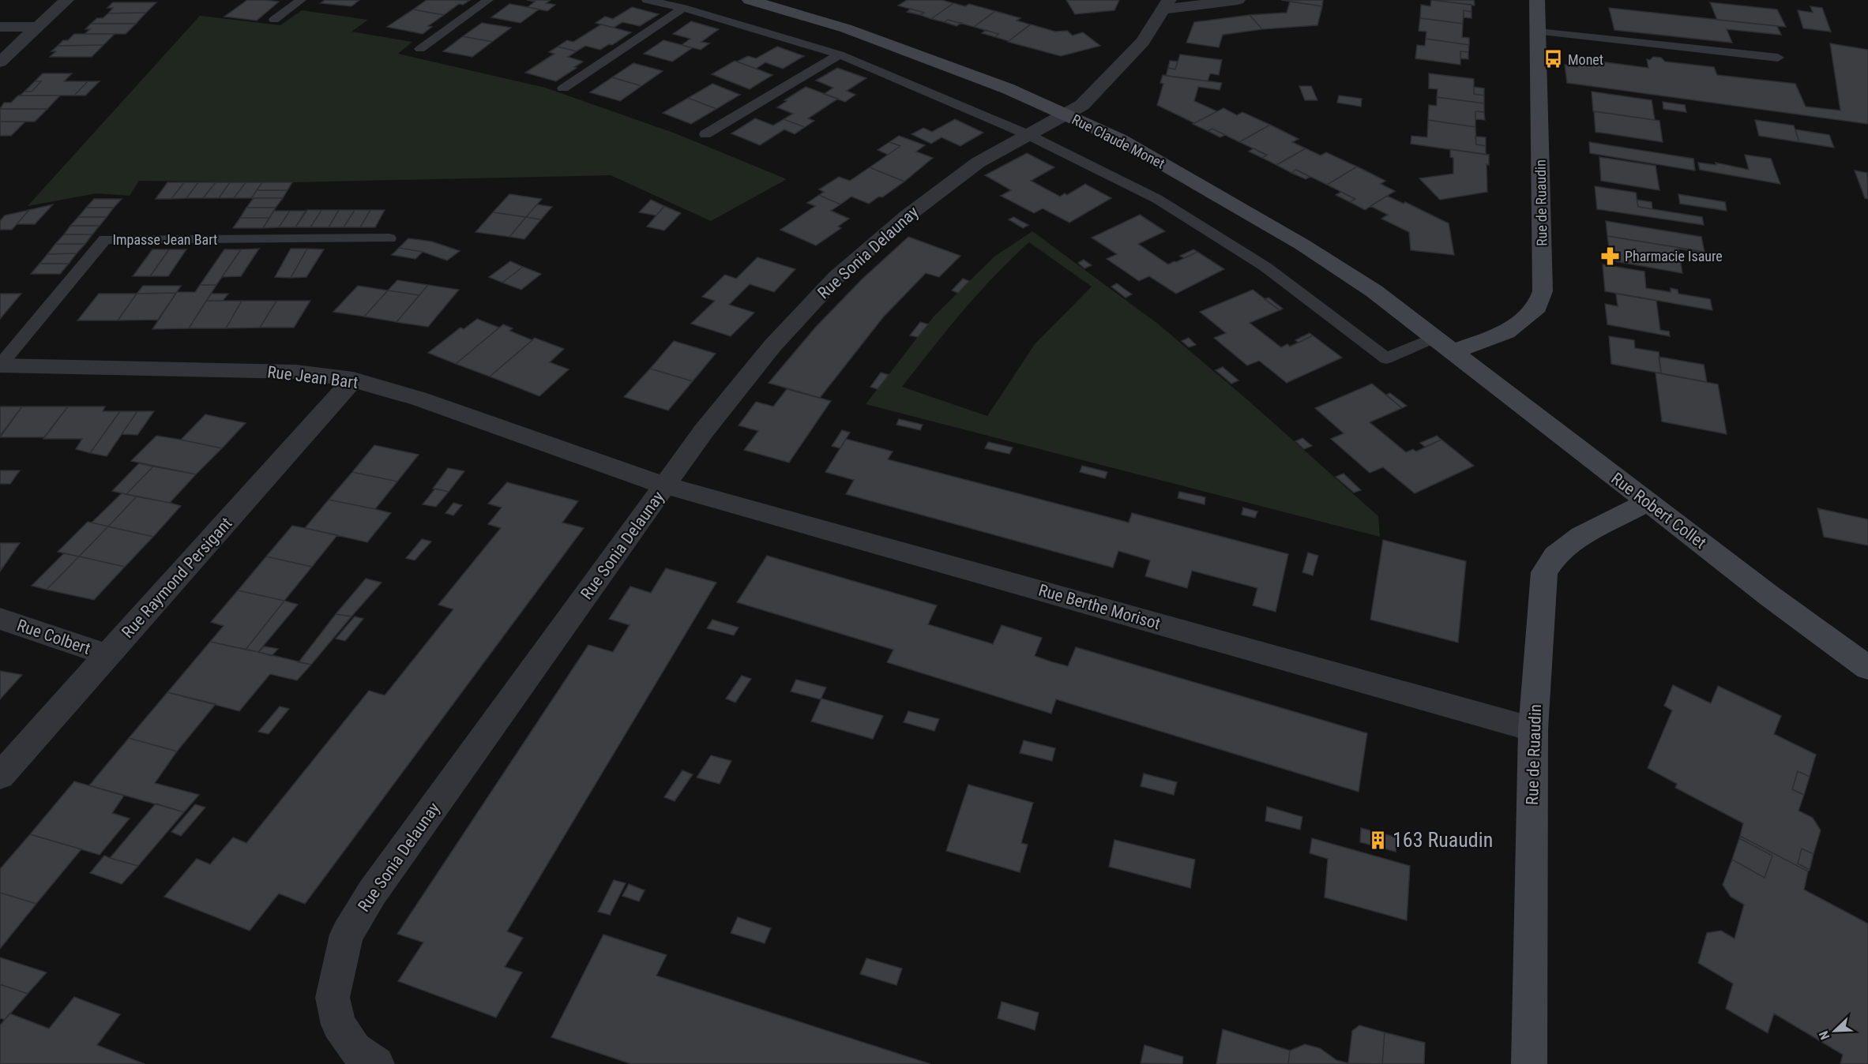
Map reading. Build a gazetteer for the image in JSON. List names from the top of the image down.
{
  "streets": {
    "street": [
      "Rue Claude Monet",
      "Rue de Ruaudin",
      "Rue Sonia Delaunay",
      "Rue Jean Bart",
      "Rue Robert Collet",
      "Rue Raymond Persigant",
      "Rue Berthe Morisot",
      "Rue Colbert"
    ],
    "lane": ["Impasse Jean Bart"]
  },
  "crossings": [
    ["Rue Claude Monet", "Rue de Ruaudin"],
    ["Rue Claude Monet", "Rue Sonia Delaunay"],
    ["Rue Claude Monet", "Rue Robert Collet"],
    ["Rue de Ruaudin", "Rue Robert Collet"],
    ["Rue de Ruaudin", "Rue Berthe Morisot"],
    ["Impasse Jean Bart", "Rue Jean Bart"],
    ["Rue Sonia Delaunay", "Rue Jean Bart"],
    ["Rue Sonia Delaunay", "Rue Berthe Morisot"],
    ["Rue Jean Bart", "Rue Raymond Persigant"],
    ["Rue Jean Bart", "Rue Berthe Morisot"],
    ["Rue Raymond Persigant", "Rue Colbert"]
  ],
  "places": {
    "bus stop": ["Monet"],
    "pharmacy": ["Pharmacie Isaure"],
    "building": ["163 Ruaudin"]
  },
  "north": "bottom left"
}
